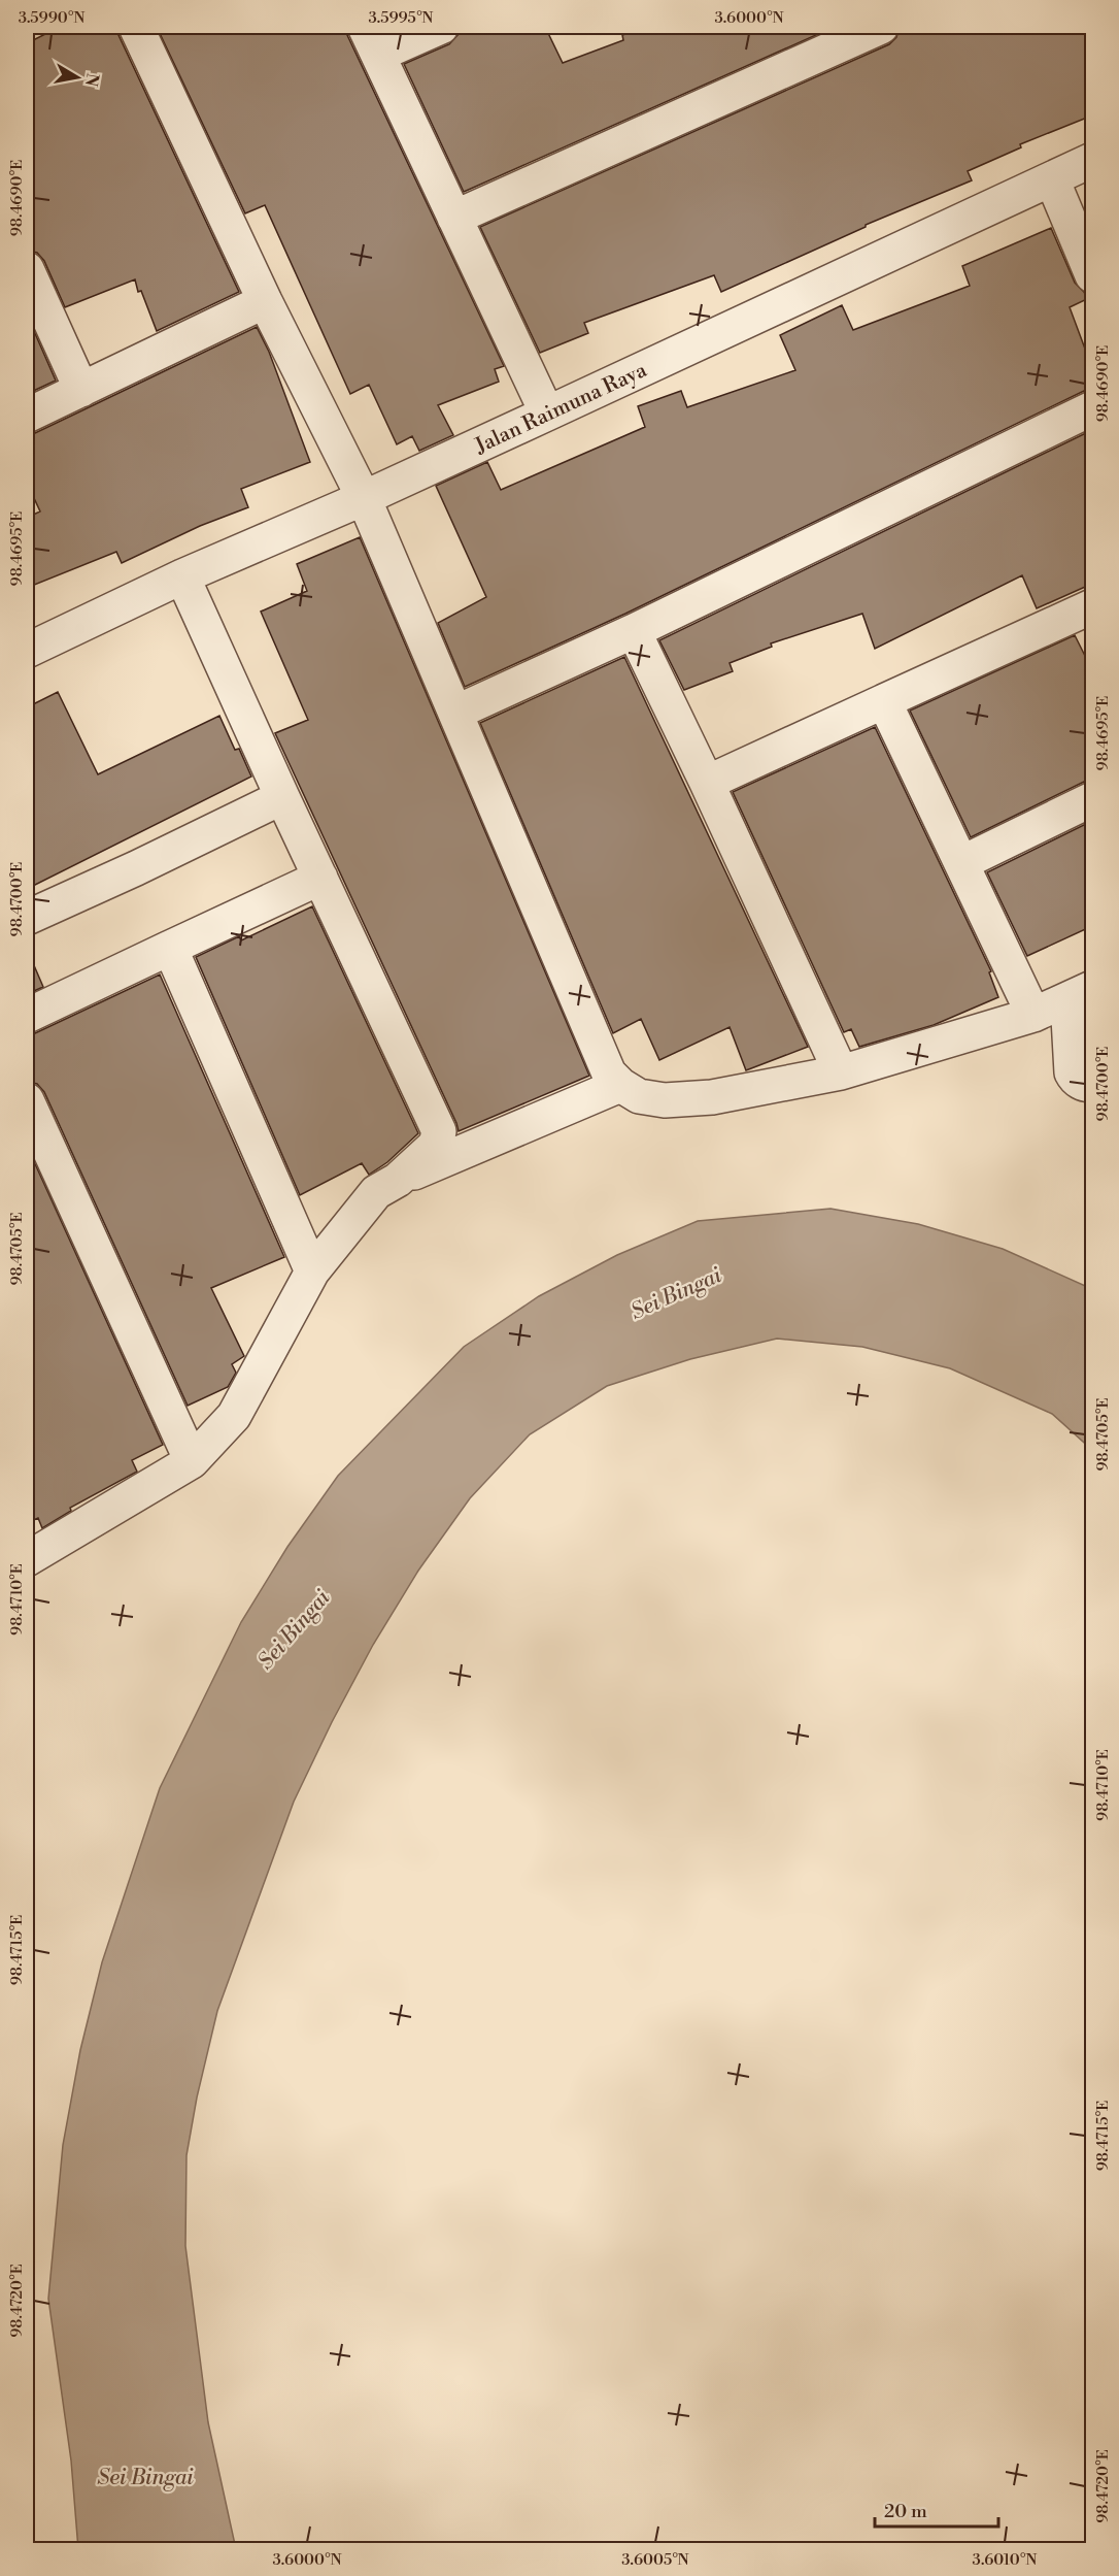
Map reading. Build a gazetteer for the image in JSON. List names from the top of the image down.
{
  "streets": {
    "street": ["Jalan Raimuna Raya"]
  },
  "water": ["Sei Bingai"],
  "scale_bar": "20 m",
  "north": "right",
  "coordinates": [
    "3.5990°N",
    "3.5995°N",
    "3.6000°N",
    "98.4690°E",
    "98.4695°E",
    "98.4700°E",
    "98.4705°E",
    "98.4710°E",
    "98.4715°E",
    "98.4720°E",
    "3.6005°N",
    "3.6010°N"
  ]
}
